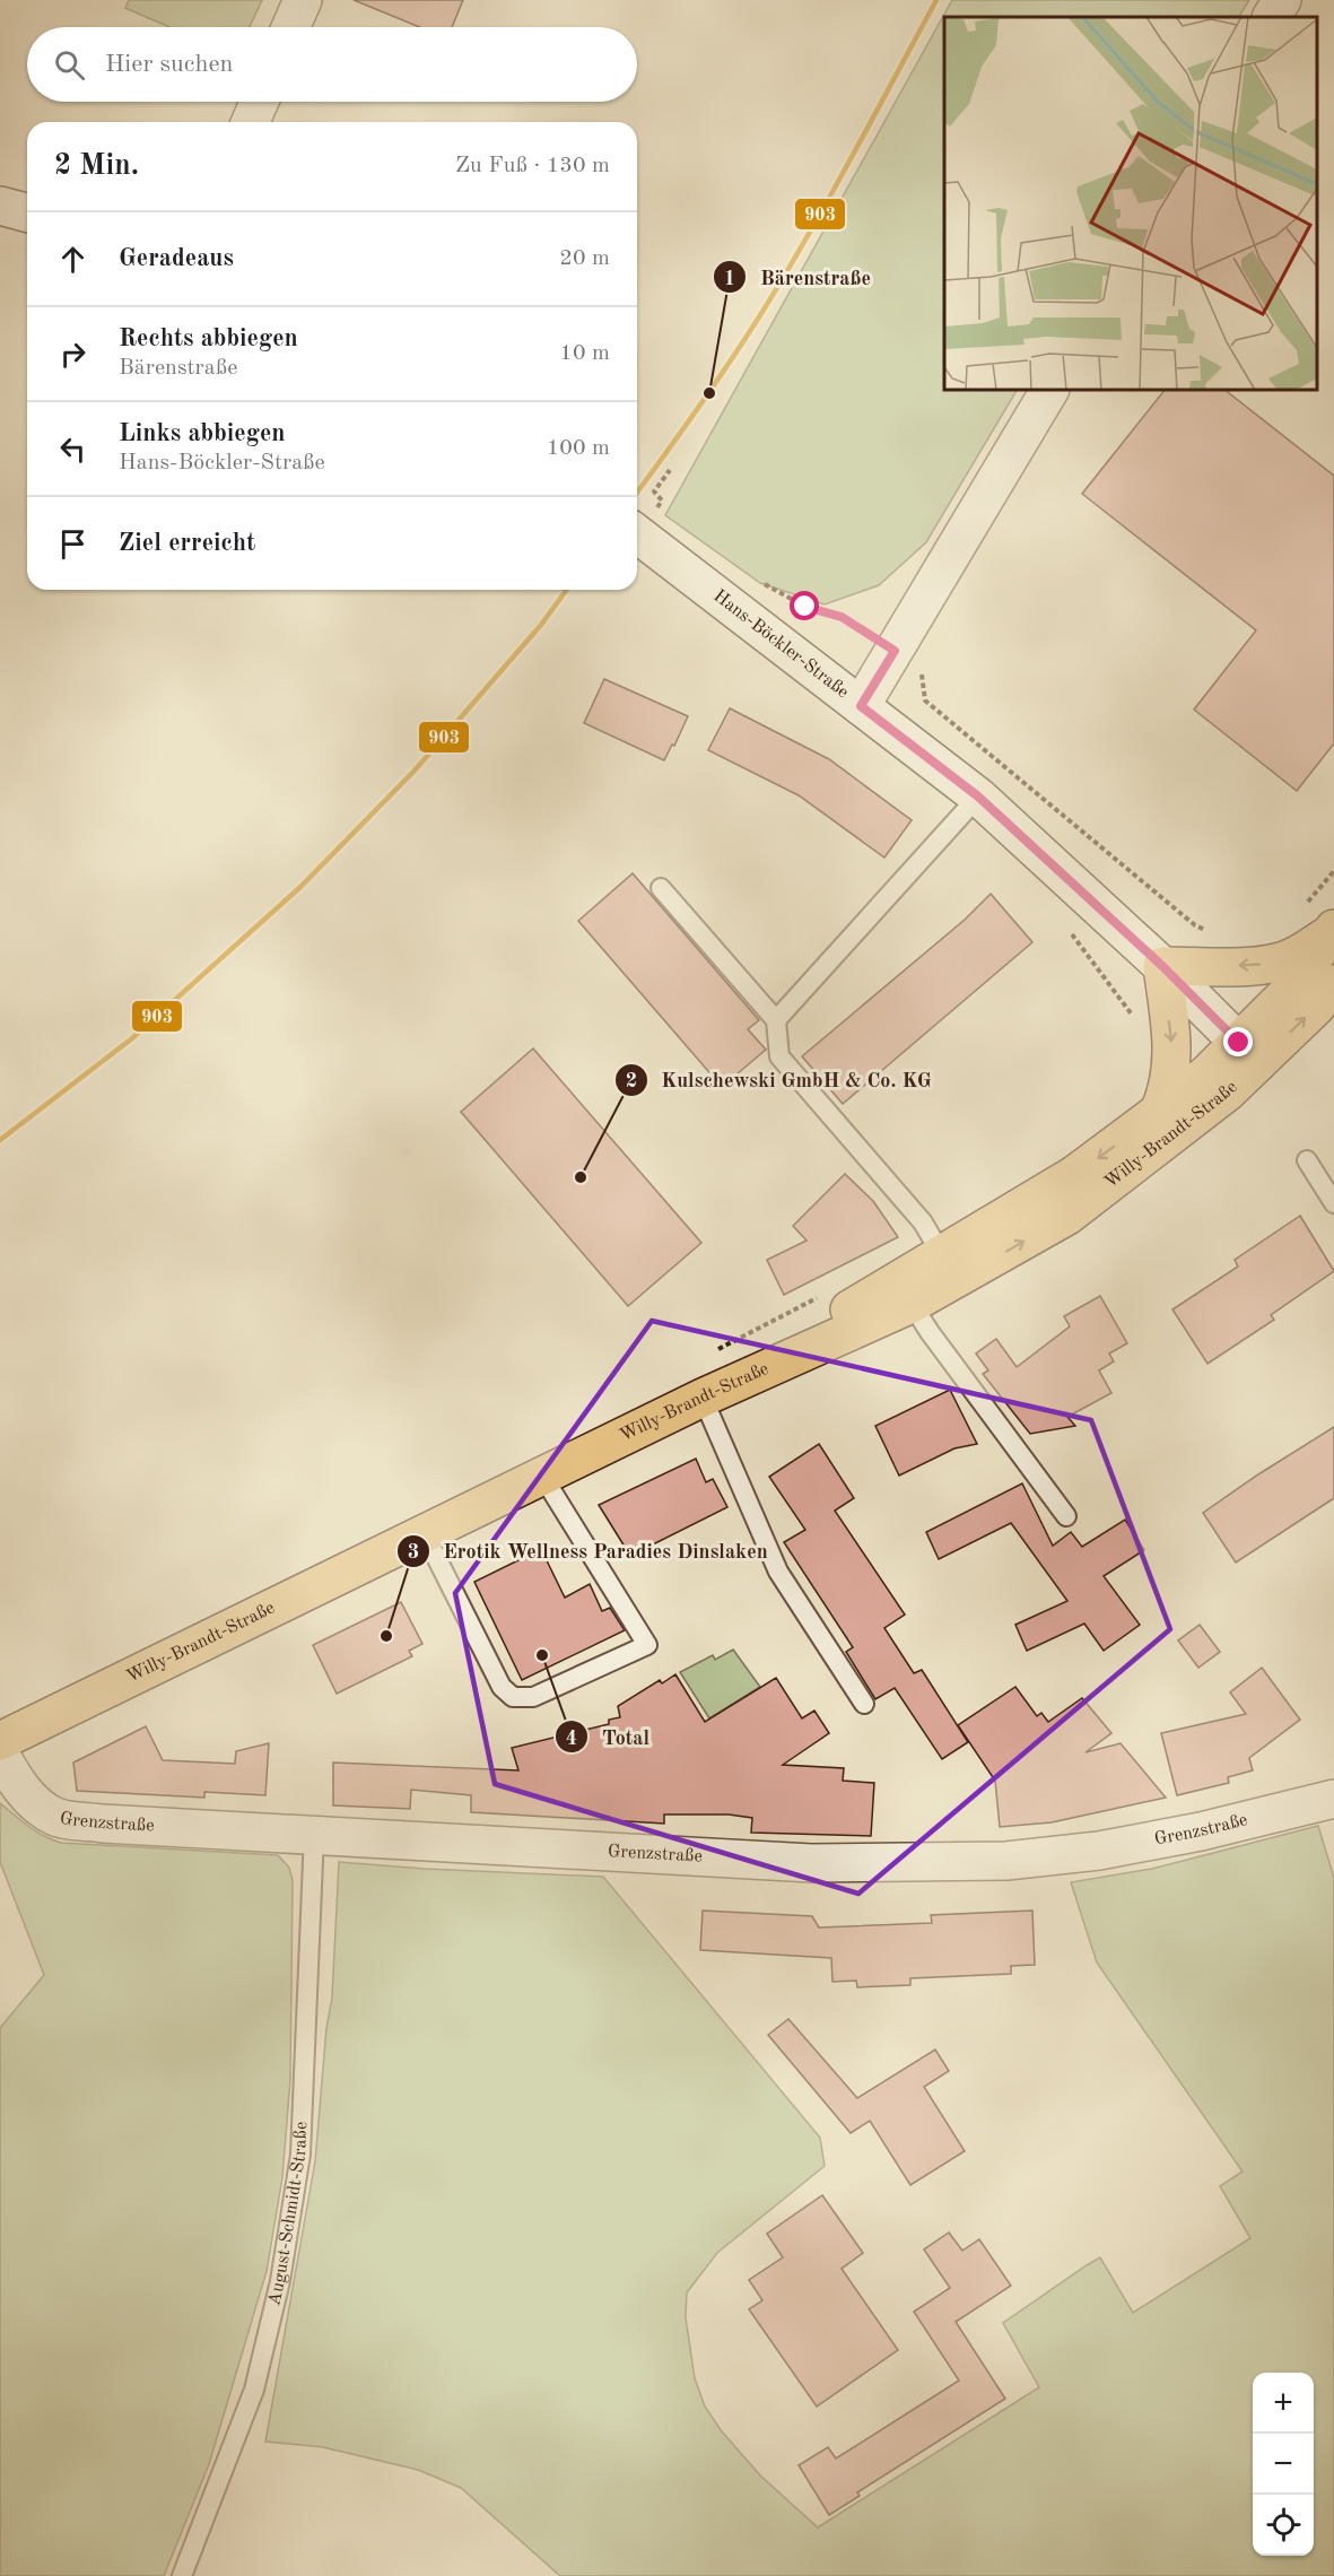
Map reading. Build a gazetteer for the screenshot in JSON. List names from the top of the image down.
{
  "streets": {
    "main road": ["Willy-Brandt-Straße"],
    "street": ["Hans-Böckler-Straße", "Grenzstraße"],
    "lane": ["August-Schmidt-Straße"]
  },
  "crossings": [
    ["Hans-Böckler-Straße", "Willy-Brandt-Straße"],
    ["Grenzstraße", "August-Schmidt-Straße"]
  ],
  "places": [
    "Bärenstraße",
    "Kulschewski GmbH & Co. KG",
    "Erotik Wellness Paradies Dinslaken",
    "Total"
  ],
  "lines": ["transit line 903"],
  "page": {
    "search": "Hier suchen",
    "heading": ["2 Min.", "Zu Fuß · 130 m"],
    "list": [
      ["Geradeaus", "20 m"],
      ["Rechts abbiegen", "Bärenstraße", "10 m"],
      ["Links abbiegen", "Hans-Böckler-Straße", "100 m"],
      "Ziel erreicht"
    ],
    "map_buttons": ["+", "−"]
  }
}
